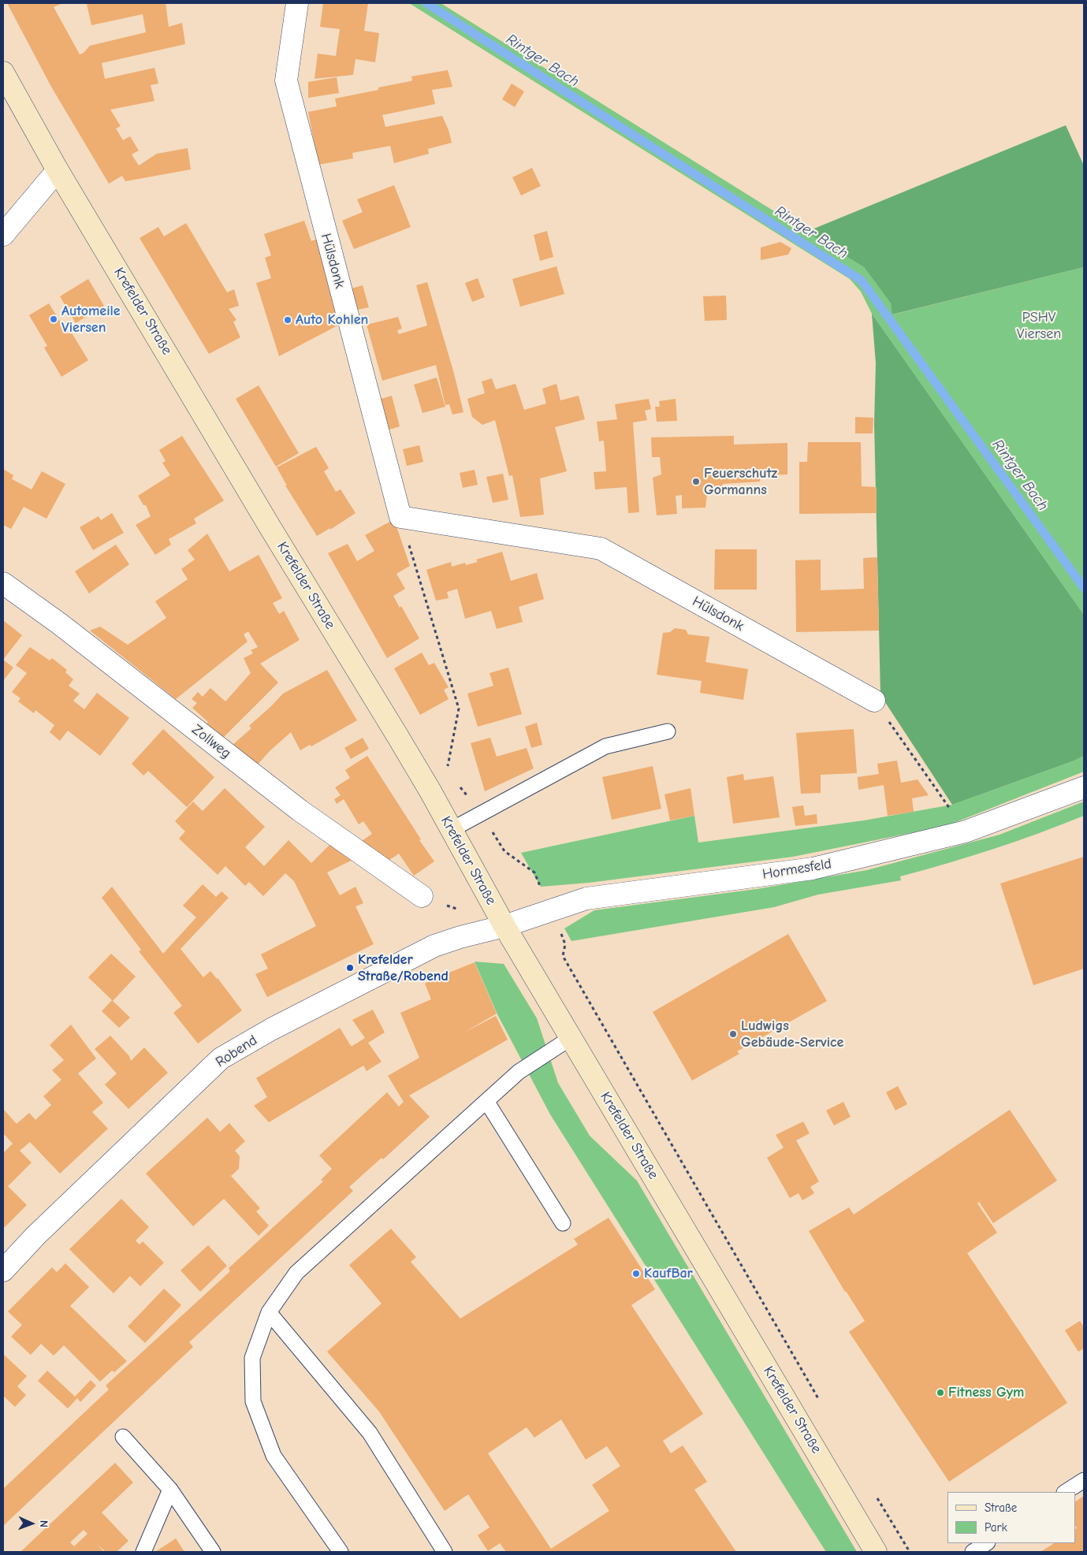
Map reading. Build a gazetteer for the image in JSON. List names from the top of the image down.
{
  "streets": {
    "main road": ["Krefelder Straße"],
    "street": [
      "Hülsdonk",
      "Zollweg",
      "Hormesfeld",
      "Robend"
    ]
  },
  "crossings": [
    ["Krefelder Straße", "Hormesfeld"],
    ["Krefelder Straße", "Robend"],
    ["Hormesfeld", "Robend"]
  ],
  "water": ["Rintger Bach"],
  "parks": ["PSHV Viersen"],
  "places": [
    "Automeile Viersen",
    "Auto Kohlen",
    "Feuerschutz Gormanns",
    "Krefelder Straße/Robend",
    "Ludwigs Gebäude-Service",
    "KaufBar",
    "Fitness Gym"
  ],
  "legend": ["Straße", "Park"],
  "north": "right"
}
